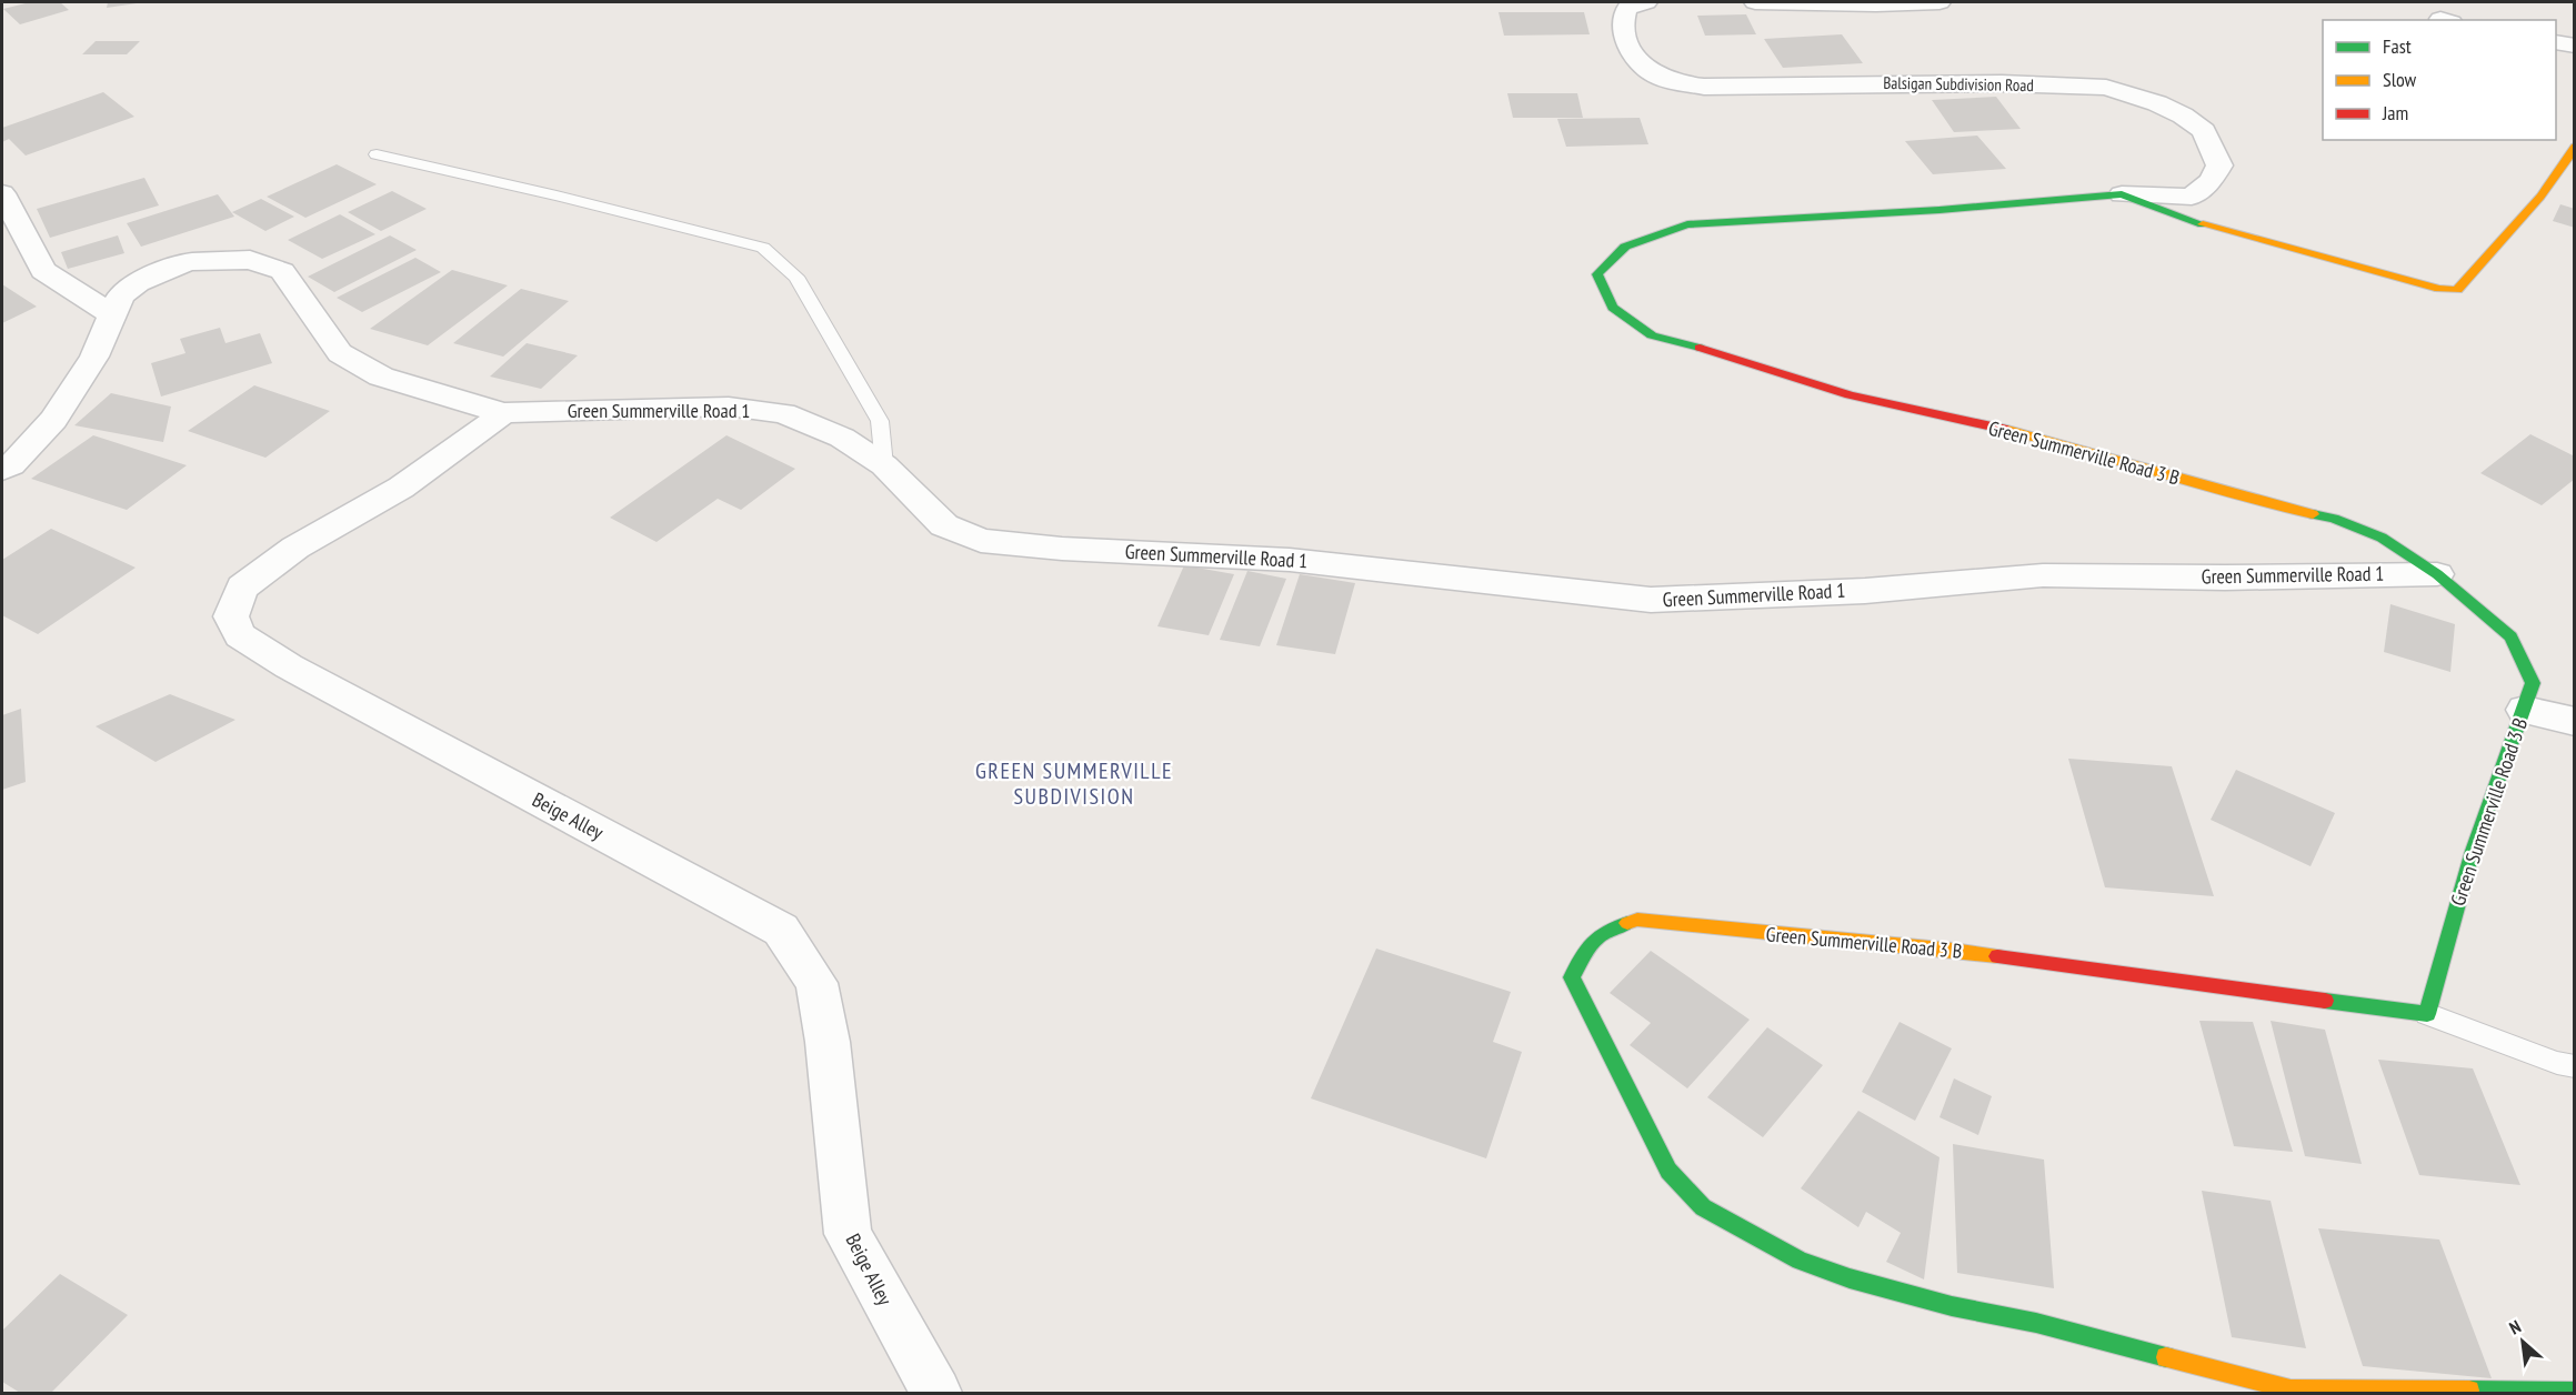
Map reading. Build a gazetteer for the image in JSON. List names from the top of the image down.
{
  "streets": {
    "street": [
      "Balsigan Subdivision Road",
      "Green Summerville Road 1",
      "Green Summerville Road 3 B",
      "Beige Alley"
    ]
  },
  "crossings": [
    ["Balsigan Subdivision Road", "Green Summerville Road 3 B"],
    ["Green Summerville Road 1", "Green Summerville Road 3 B"],
    ["Green Summerville Road 1", "Beige Alley"]
  ],
  "districts": ["GREEN SUMMERVILLE SUBDIVISION"],
  "legend": ["Fast", "Slow", "Jam"],
  "north": "top left"
}
